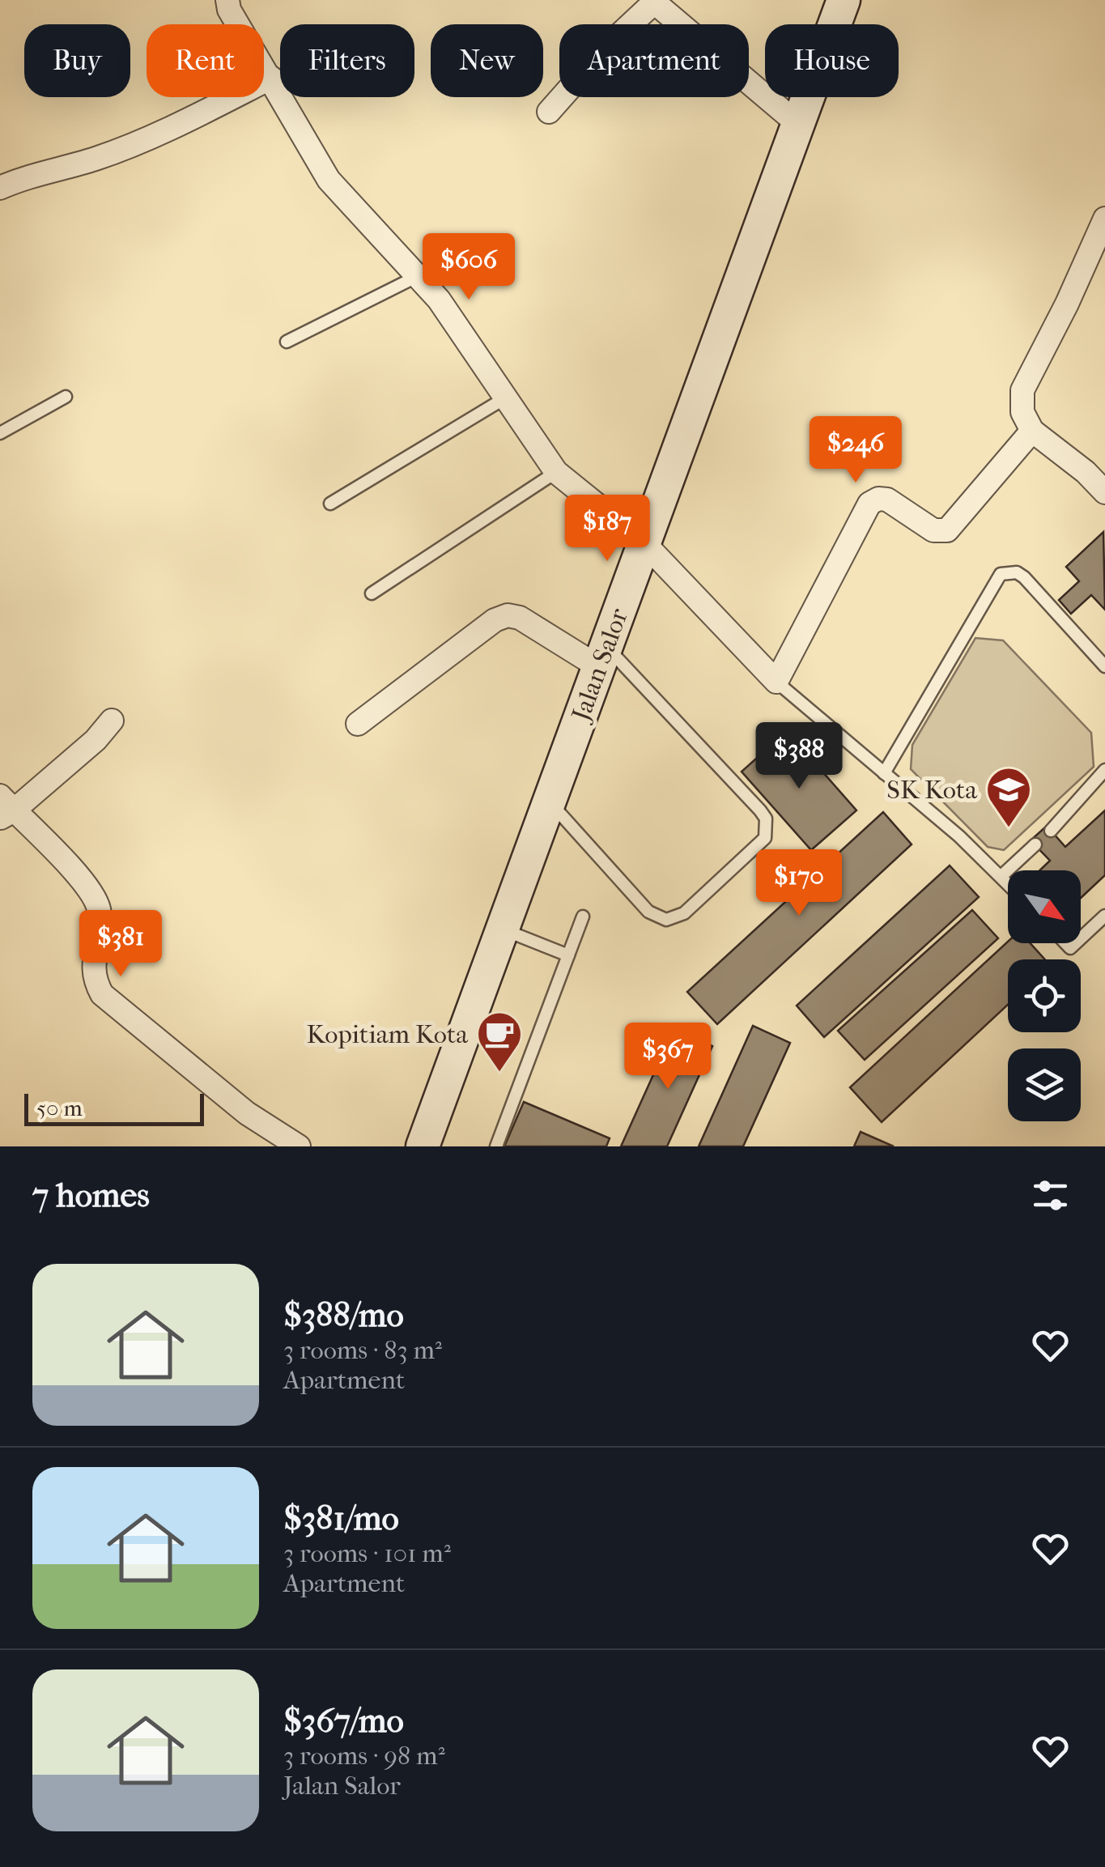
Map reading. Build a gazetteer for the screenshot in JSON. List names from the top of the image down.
{
  "streets": {
    "main road": ["Jalan Salor"]
  },
  "places": {
    "school or university": ["SK Kota"],
    "cafe": ["Kopitiam Kota"]
  },
  "scale_bar": "50 m",
  "north": "bottom right",
  "page": {
    "chip": [
      "Buy",
      "Rent",
      "Filters",
      "New",
      "Apartment",
      "House"
    ],
    "price": [
      "$606",
      "$246",
      "$187",
      "$388",
      "$170",
      "$381",
      "$367"
    ],
    "scale": "50 m",
    "heading": "7 homes",
    "list": [
      {
        "name": "$388/mo",
        "note": "3 rooms · 83 m² · Apartment"
      },
      {
        "name": "$381/mo",
        "note": "3 rooms · 101 m² · Apartment"
      },
      {
        "name": "$367/mo",
        "note": "3 rooms · 98 m² · Jalan Salor"
      }
    ]
  }
}
